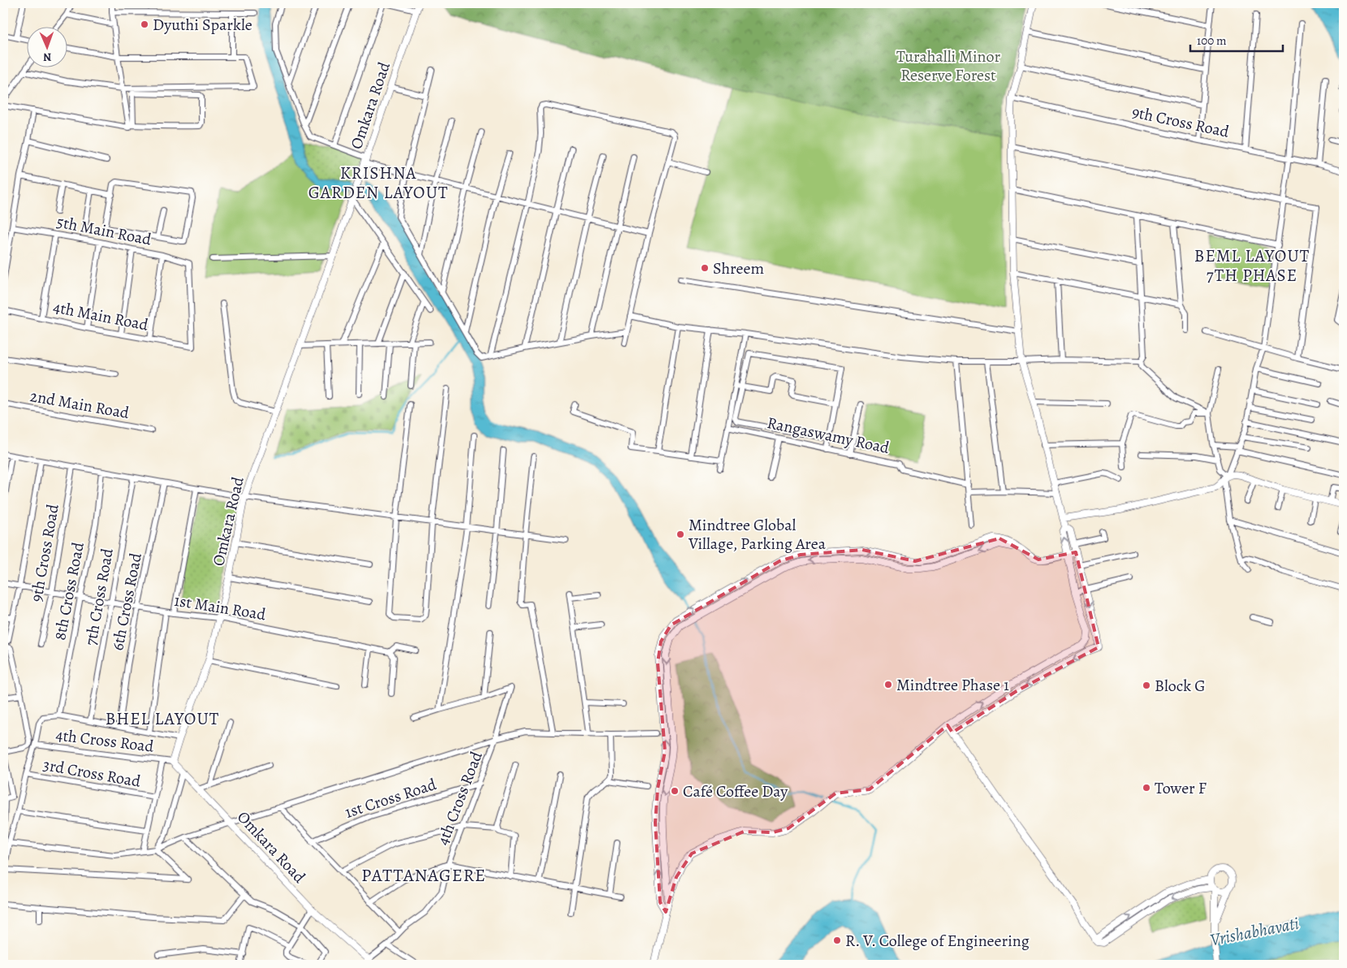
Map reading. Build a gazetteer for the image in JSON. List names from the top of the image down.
{
  "streets": {
    "street": [
      "Omkara Road",
      "9th Cross Road",
      "5th Main Road",
      "4th Main Road",
      "2nd Main Road",
      "Rangaswamy Road",
      "8th Cross Road",
      "7th Cross Road",
      "6th Cross Road",
      "1st Main Road",
      "4th Cross Road",
      "3rd Cross Road",
      "1st Cross Road"
    ]
  },
  "crossings": [
    ["Omkara Road", "1st Main Road"],
    ["Omkara Road", "4th Cross Road"],
    ["9th Cross Road", "1st Main Road"],
    ["5th Main Road", "4th Main Road"],
    ["8th Cross Road", "1st Main Road"],
    ["7th Cross Road", "1st Main Road"],
    ["6th Cross Road", "1st Main Road"],
    ["4th Cross Road", "1st Cross Road"]
  ],
  "districts": [
    "KRISHNA GARDEN LAYOUT",
    "BEML LAYOUT 7TH PHASE",
    "BHEL LAYOUT",
    "PATTANAGERE"
  ],
  "water": ["Vrishabhavati"],
  "parks": ["Turahalli Minor Reserve Forest"],
  "places": [
    "Dyuthi Sparkle",
    "Shreem",
    "Mindtree Global Village, Parking Area",
    "Mindtree Phase 1",
    "Block G",
    "Tower F",
    "Café Coffee Day",
    "R. V. College of Engineering"
  ],
  "scale_bar": "100 m",
  "north": "bottom"
}
